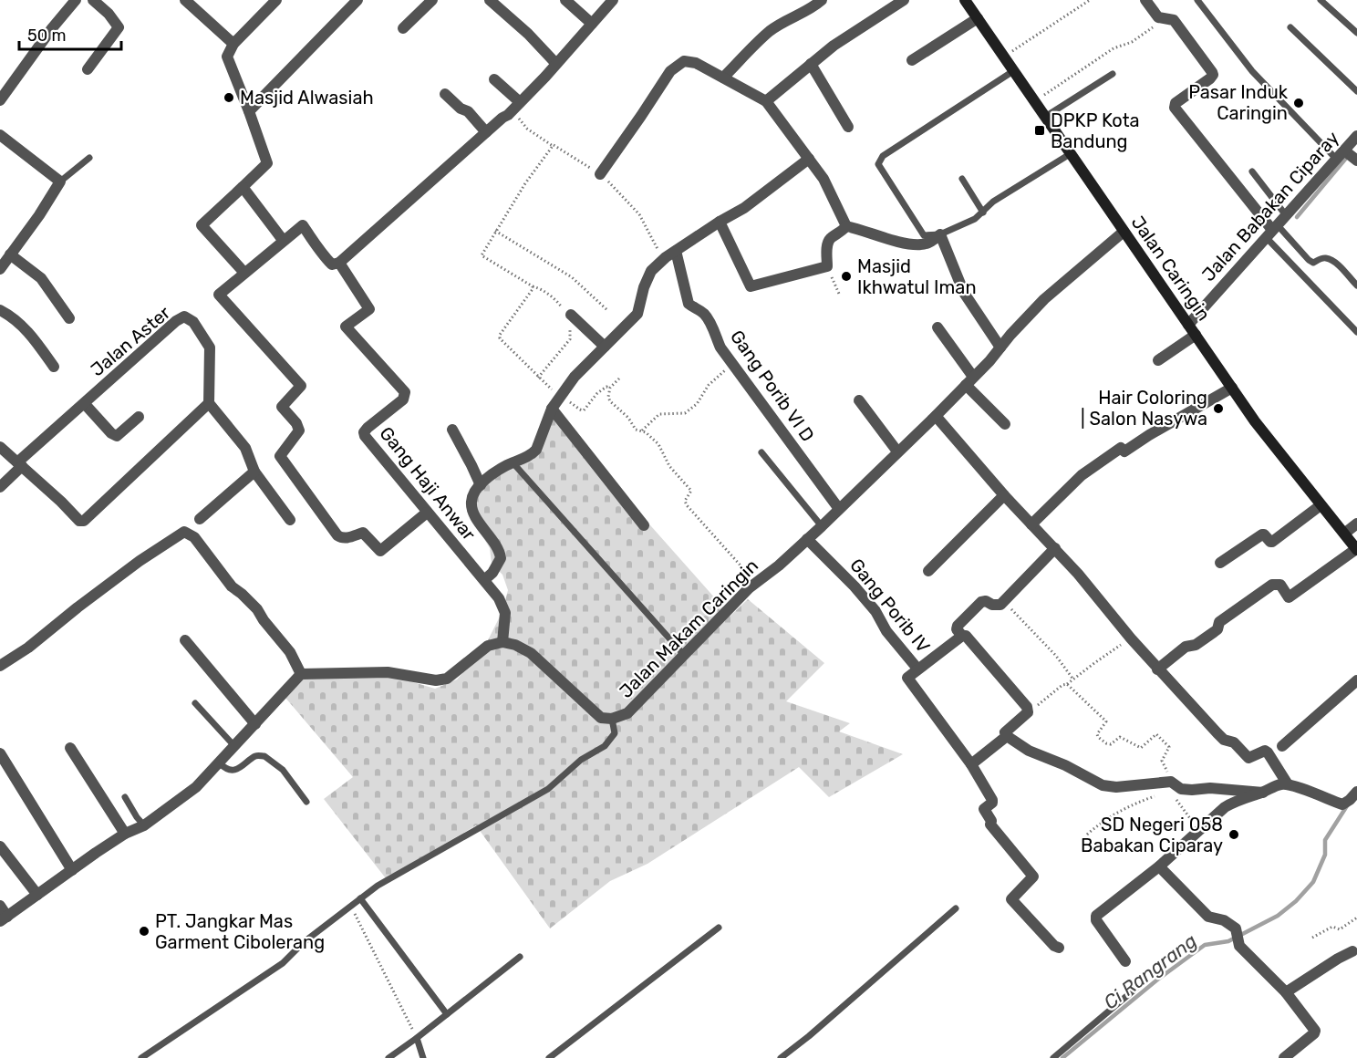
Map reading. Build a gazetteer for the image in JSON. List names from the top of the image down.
{
  "streets": {
    "main road": ["Jalan Caringin"],
    "street": [
      "Jalan Babakan Ciparay",
      "Jalan Aster",
      "Gang Porib VI D",
      "Gang Haji Anwar",
      "Gang Porib IV",
      "Jalan Makam Caringin"
    ]
  },
  "crossings": [
    ["Jalan Babakan Ciparay", "Jalan Caringin"],
    ["Jalan Caringin", "Jalan Makam Caringin"],
    ["Gang Porib VI D", "Jalan Makam Caringin"],
    ["Gang Haji Anwar", "Jalan Makam Caringin"],
    ["Gang Porib IV", "Jalan Makam Caringin"]
  ],
  "water": ["Ci Rangrang"],
  "places": {
    "other": [
      "Masjid Alwasiah",
      "Pasar Induk Caringin",
      "Masjid Ikhwatul Iman",
      "Hair Coloring | Salon Nasywa",
      "SD Negeri 058 Babakan Ciparay",
      "PT. Jangkar Mas Garment Cibolerang"
    ],
    "transit": ["DPKP Kota Bandung"]
  },
  "scale_bar": "50 m"
}
